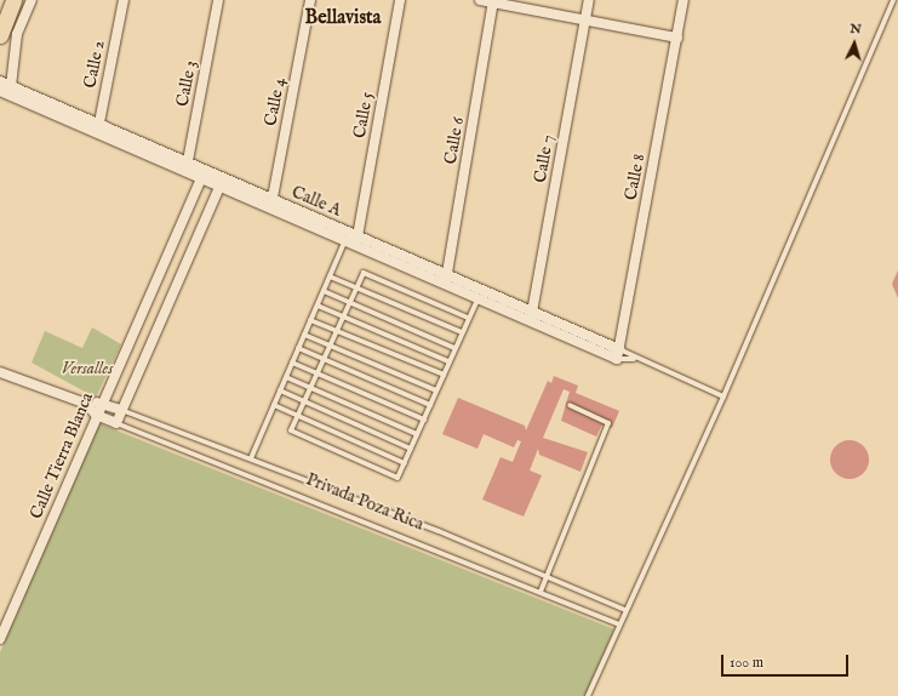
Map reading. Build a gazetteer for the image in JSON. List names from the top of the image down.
{
  "streets": {
    "street": [
      "Calle 2",
      "Calle 3",
      "Calle 4",
      "Calle 5",
      "Calle 6",
      "Calle 7",
      "Calle 8",
      "Calle A",
      "Calle Tierra Blanca",
      "Privada Poza Rica"
    ]
  },
  "crossings": [
    ["Calle 2", "Calle A"],
    ["Calle 3", "Calle A"],
    ["Calle 4", "Calle A"],
    ["Calle 5", "Calle A"],
    ["Calle 6", "Calle A"],
    ["Calle 7", "Calle A"],
    ["Calle 8", "Calle A"],
    ["Calle A", "Calle Tierra Blanca"],
    ["Calle Tierra Blanca", "Privada Poza Rica"]
  ],
  "districts": ["Bellavista"],
  "parks": ["Versalles"],
  "scale_bar": "100 m",
  "north": "top"
}
